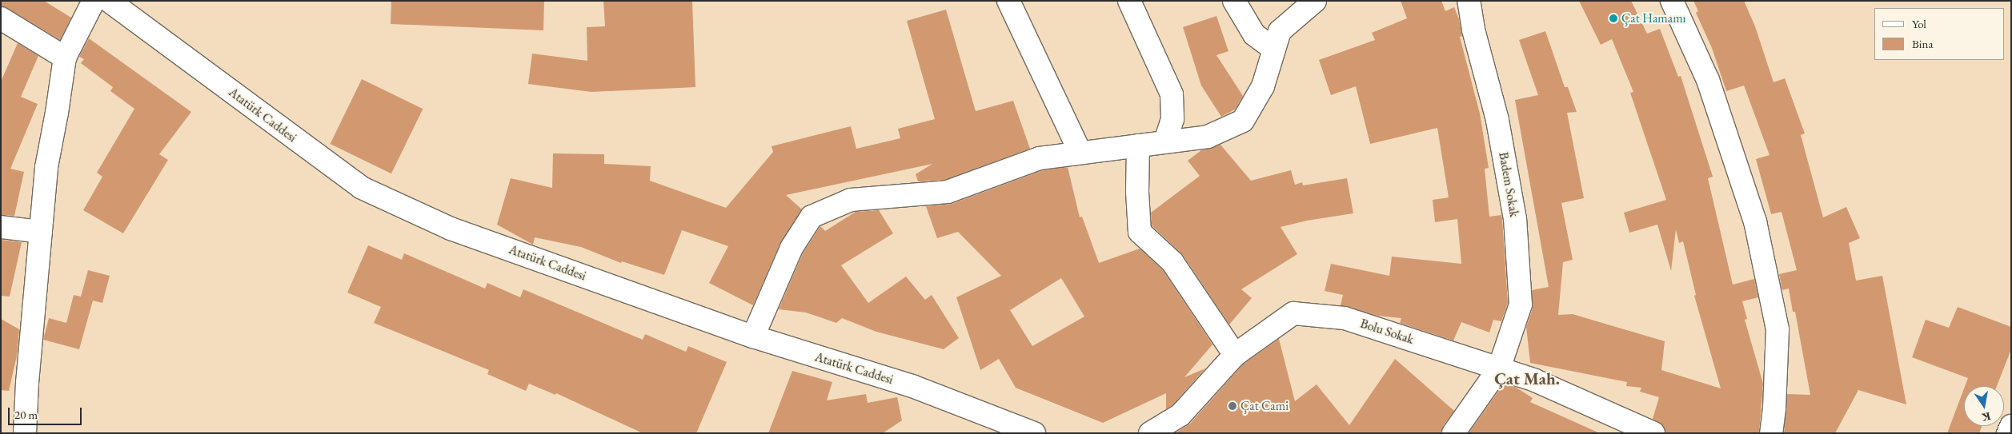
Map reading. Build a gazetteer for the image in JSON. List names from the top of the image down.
{
  "streets": {
    "street": ["Atatürk Caddesi", "Badem Sokak", "Bolu Sokak"]
  },
  "crossings": [
    ["Badem Sokak", "Bolu Sokak"]
  ],
  "districts": ["Çat Mah."],
  "places": ["Çat Hamamı", "Çat Cami"],
  "legend": ["Yol", "Bina"],
  "scale_bar": "20 m",
  "north": "bottom"
}
